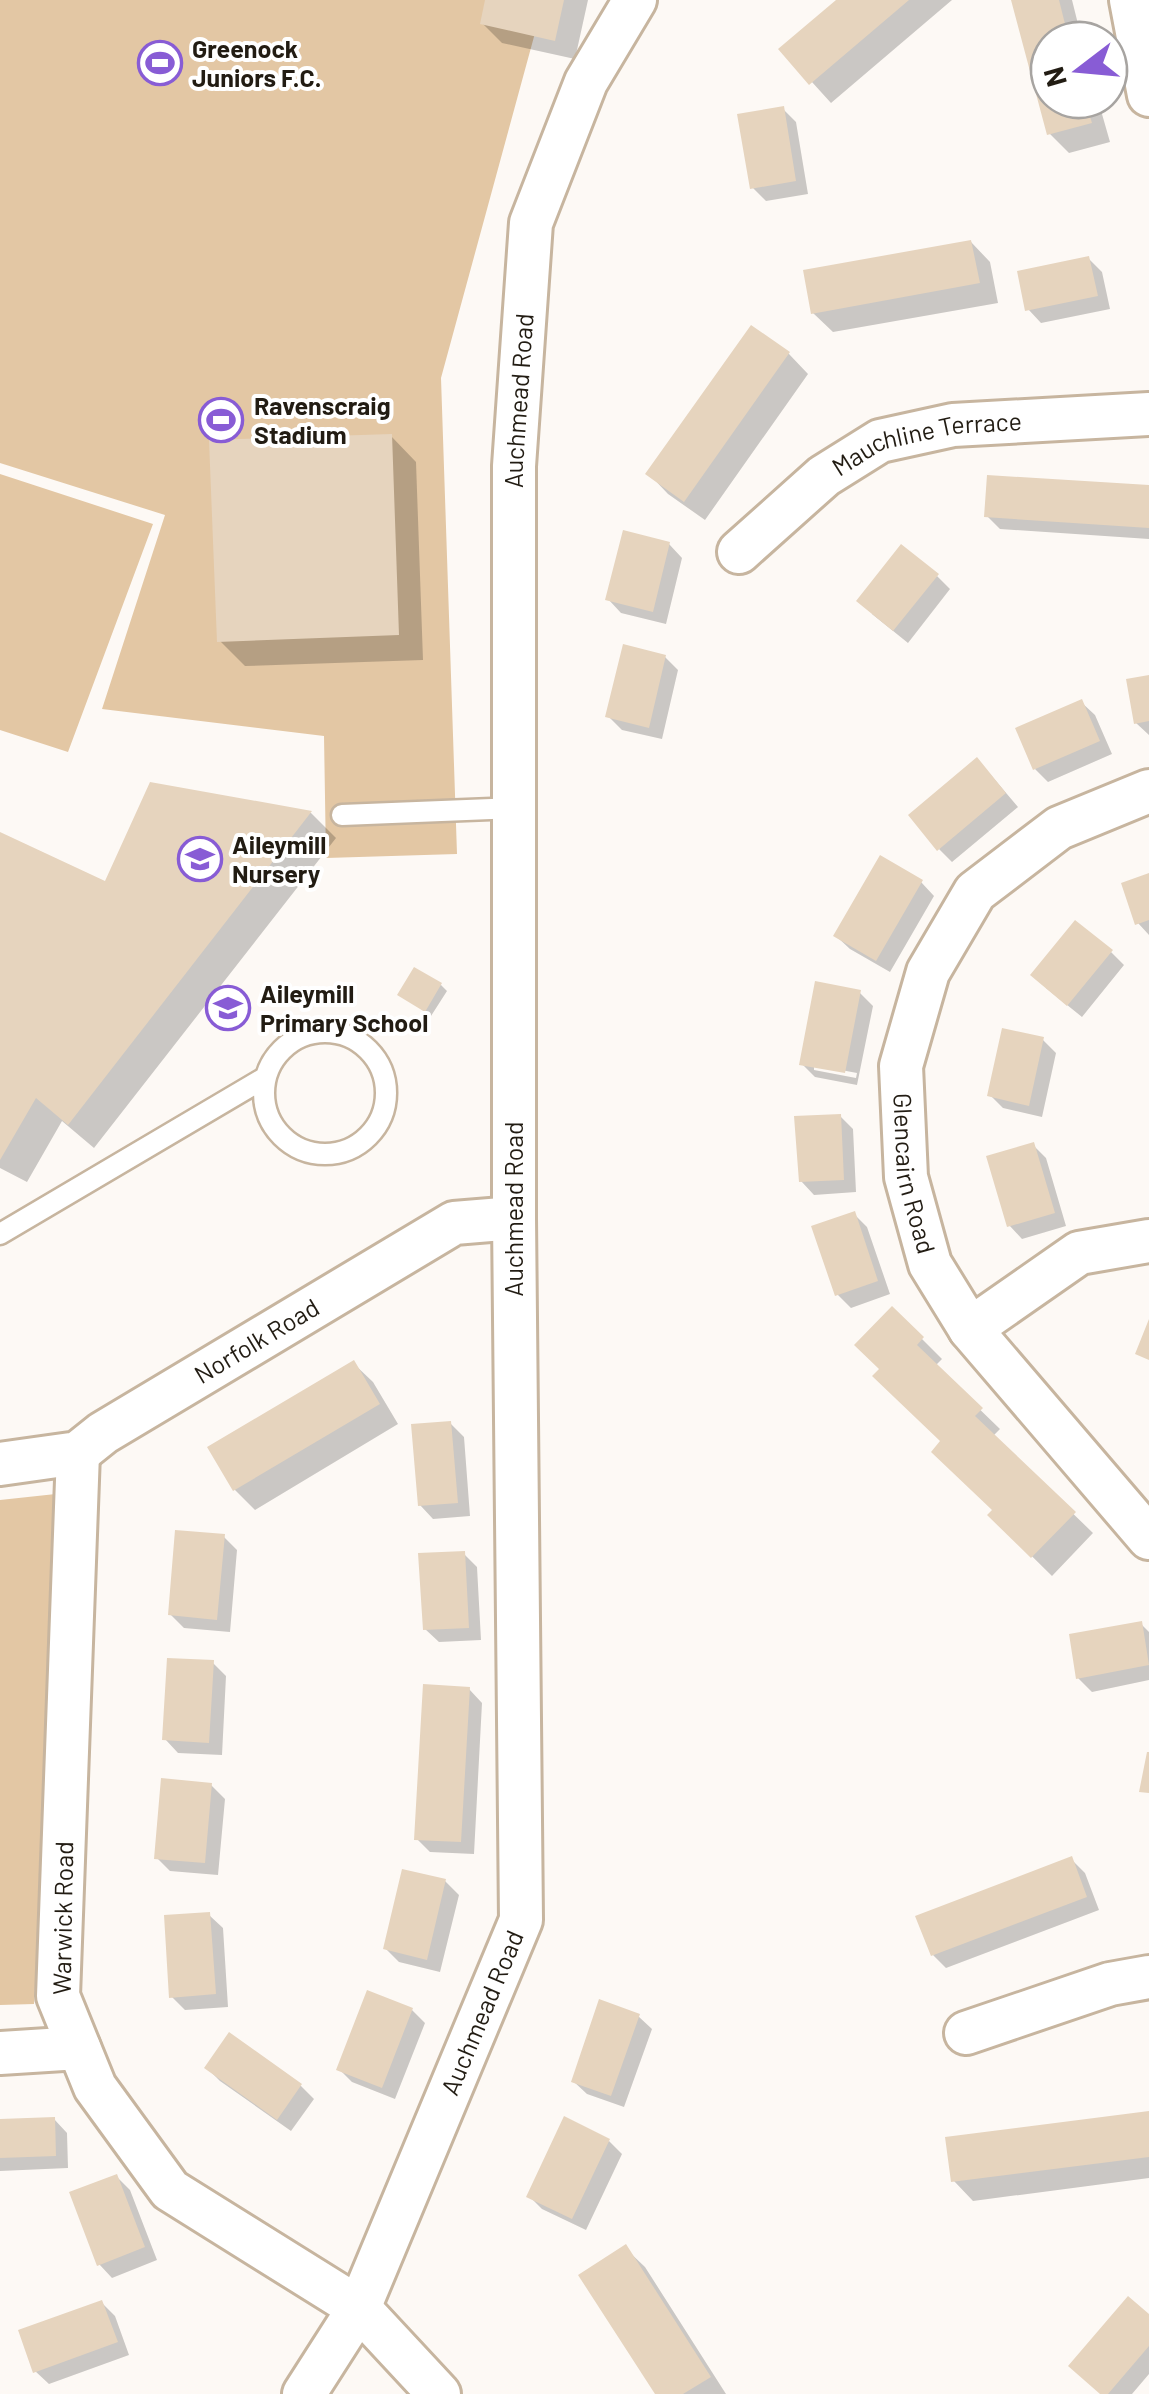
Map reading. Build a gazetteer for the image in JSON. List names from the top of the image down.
{
  "streets": {
    "street": [
      "Auchmead Road",
      "Mauchline Terrace",
      "Glencairn Road",
      "Norfolk Road",
      "Warwick Road"
    ]
  },
  "crossings": [
    ["Auchmead Road", "Norfolk Road"],
    ["Auchmead Road", "Warwick Road"],
    ["Norfolk Road", "Warwick Road"]
  ],
  "places": {
    "sports": ["Greenock Juniors F.C.", "Ravenscraig Stadium"],
    "school or university": ["Aileymill Nursery", "Aileymill Primary School"]
  },
  "north": "left"
}
